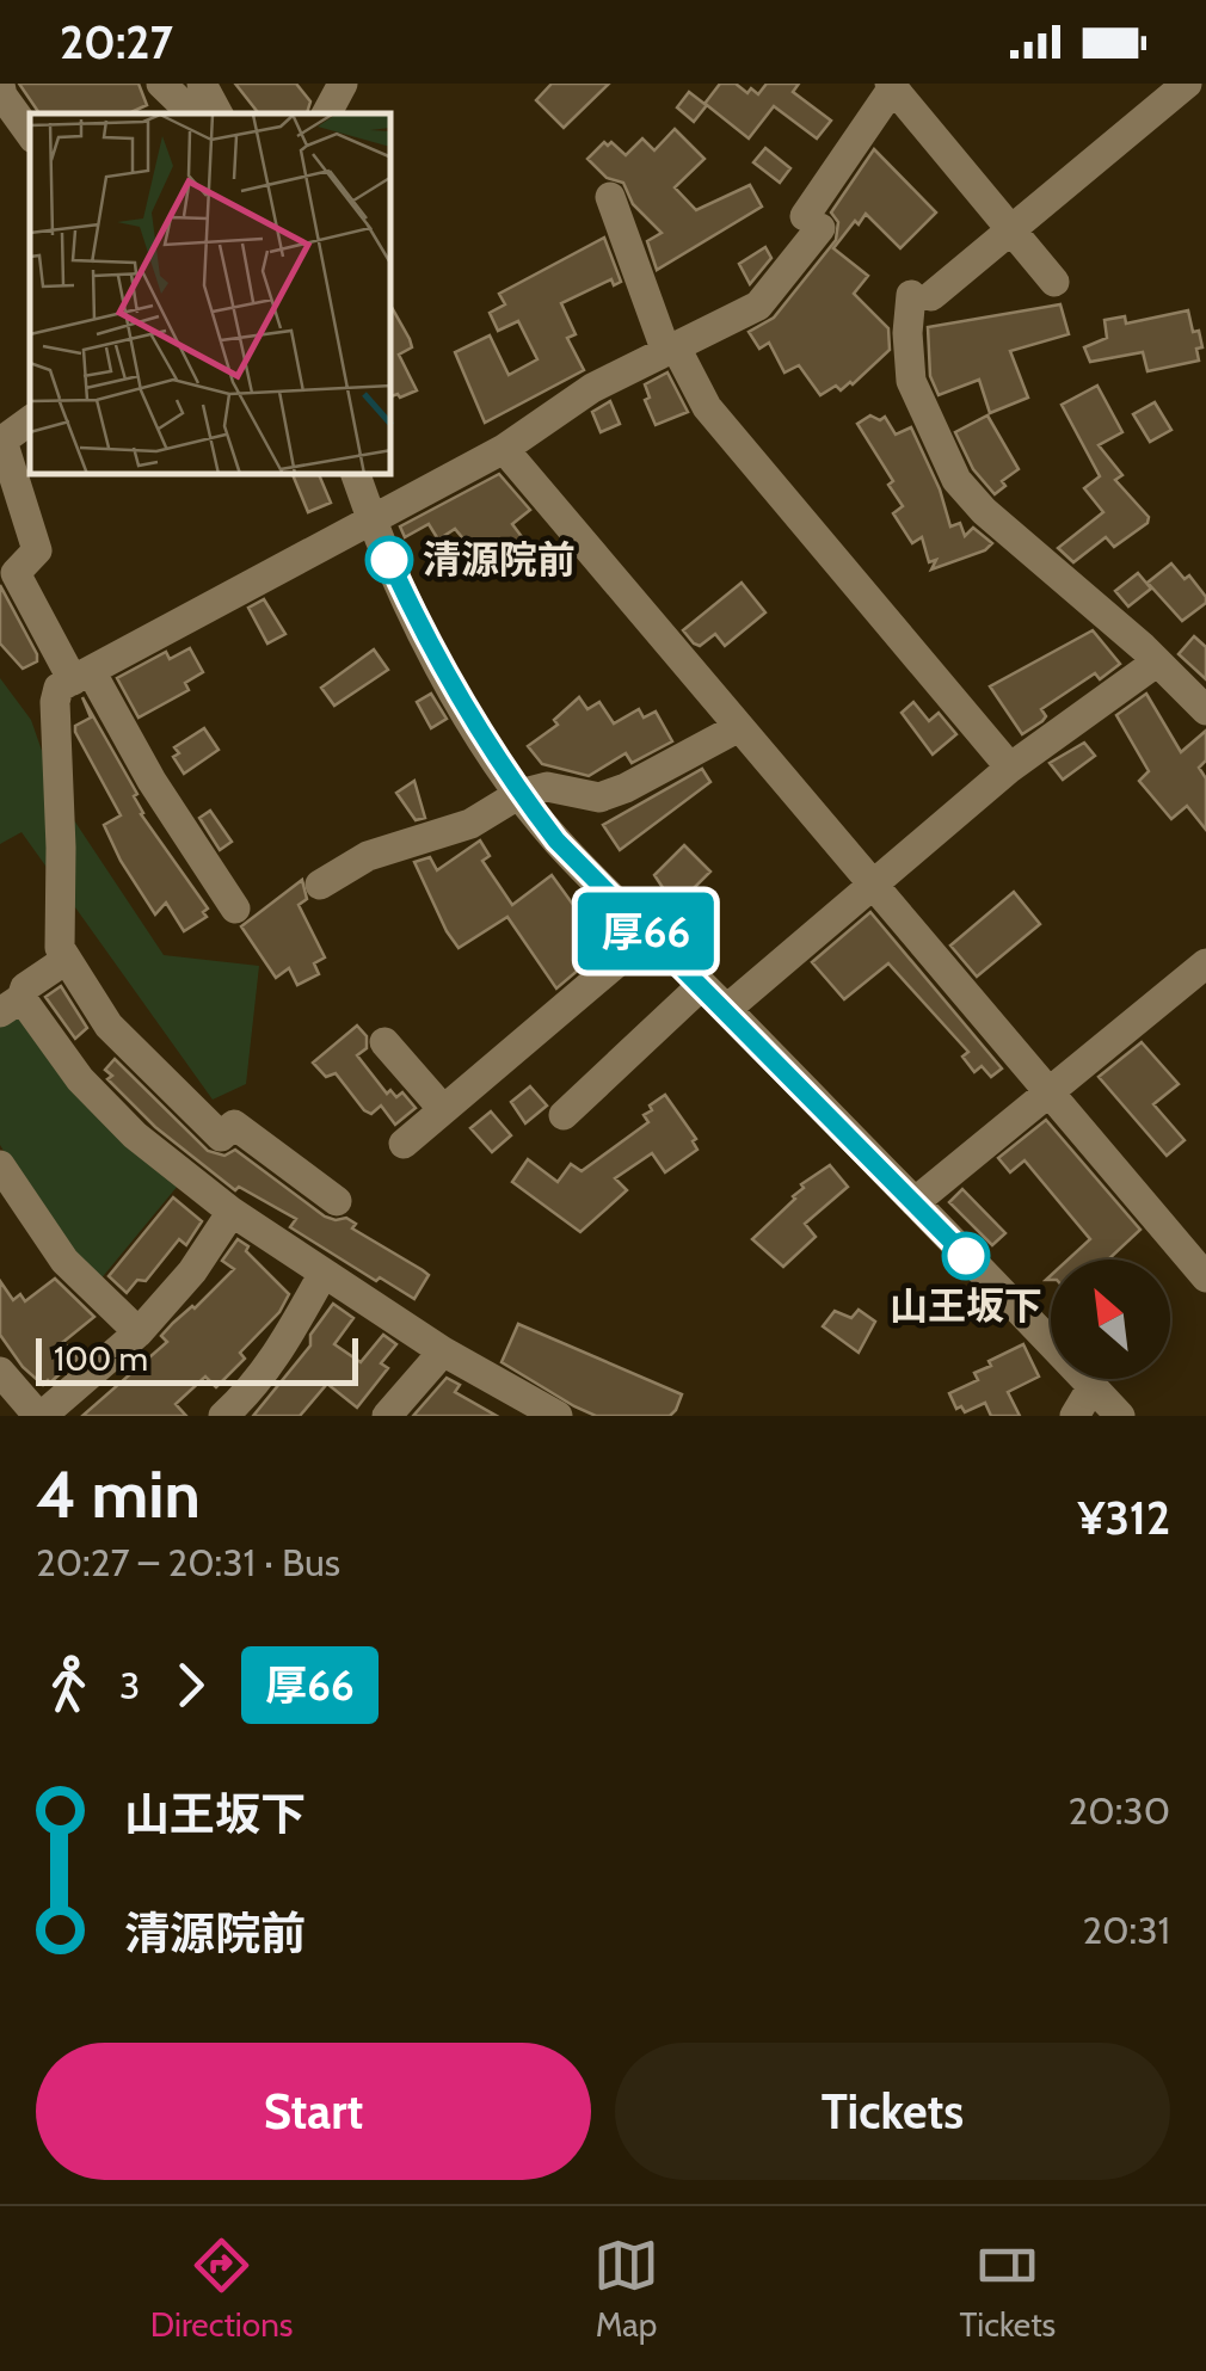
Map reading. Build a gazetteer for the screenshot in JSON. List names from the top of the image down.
{
  "places": ["清源院前", "山王坂下"],
  "lines": ["bus line 厚66"],
  "scale_bar": "100 m",
  "north": "top left",
  "page": {
    "status": "20:27",
    "on_map": "厚66",
    "scale": "100 m",
    "heading": ["4 min", "20:27 – 20:31 · Bus", "¥312"],
    "legs": ["3", "厚66"],
    "list": [
      {
        "name": "山王坂下",
        "value": "20:30"
      },
      {
        "name": "清源院前",
        "value": "20:31"
      }
    ],
    "buttons": ["Start", "Tickets"],
    "tabs": ["Directions", "Map", "Tickets"]
  }
}
